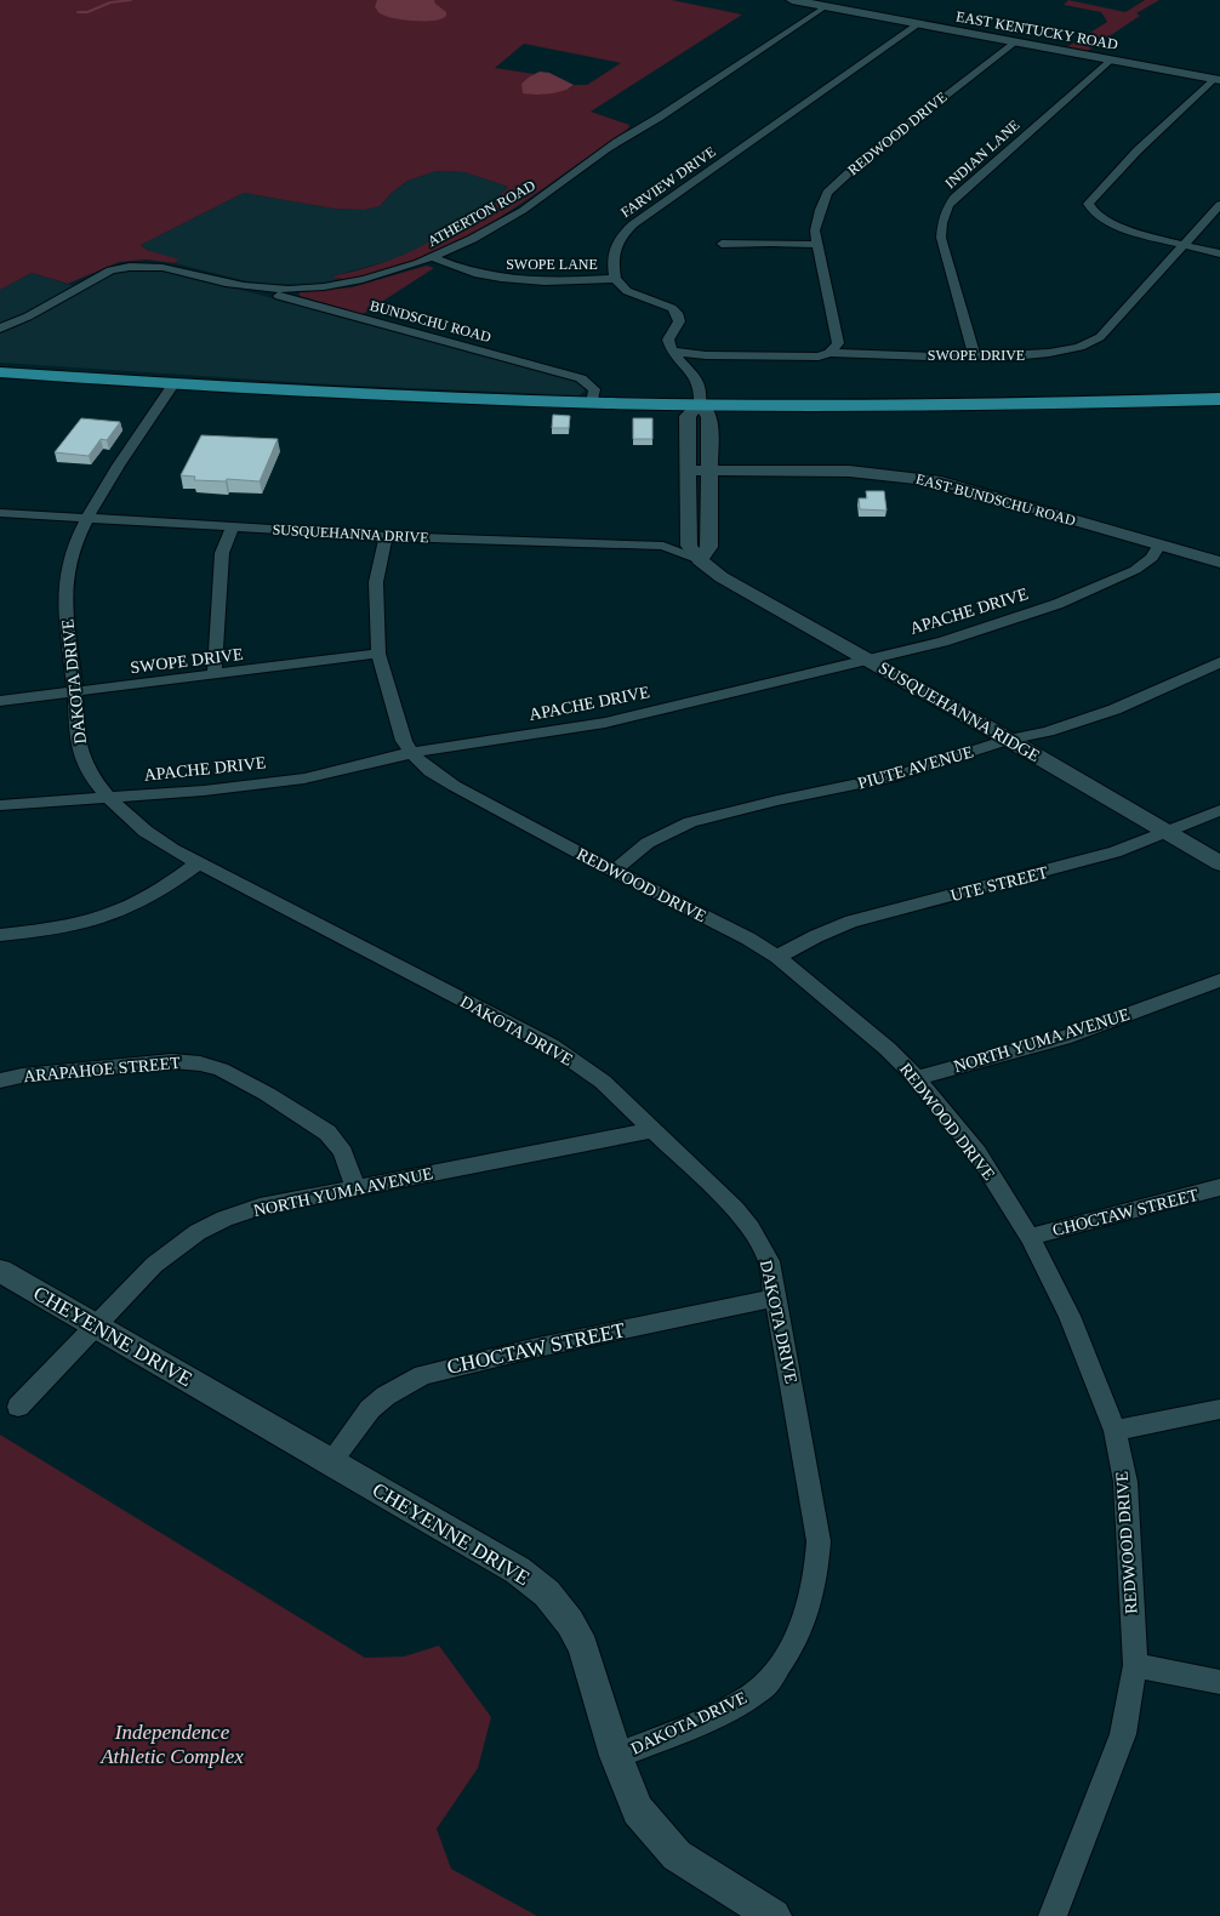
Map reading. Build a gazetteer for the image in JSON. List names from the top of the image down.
{
  "streets": {
    "main road": ["EAST KENTUCKY ROAD"],
    "street": [
      "REDWOOD DRIVE",
      "INDIAN LANE",
      "FARVIEW DRIVE",
      "ATHERTON ROAD",
      "SWOPE LANE",
      "BUNDSCHU ROAD",
      "SWOPE DRIVE",
      "EAST BUNDSCHU ROAD",
      "SUSQUEHANNA DRIVE",
      "APACHE DRIVE",
      "DAKOTA DRIVE",
      "SUSQUEHANNA RIDGE",
      "PIUTE AVENUE",
      "UTE STREET",
      "NORTH YUMA AVENUE",
      "ARAPAHOE STREET",
      "CHOCTAW STREET",
      "CHEYENNE DRIVE"
    ]
  },
  "crossings": [
    ["EAST KENTUCKY ROAD", "REDWOOD DRIVE"],
    ["EAST KENTUCKY ROAD", "INDIAN LANE"],
    ["EAST KENTUCKY ROAD", "FARVIEW DRIVE"],
    ["EAST KENTUCKY ROAD", "ATHERTON ROAD"],
    ["REDWOOD DRIVE", "SWOPE DRIVE"],
    ["REDWOOD DRIVE", "APACHE DRIVE"],
    ["REDWOOD DRIVE", "PIUTE AVENUE"],
    ["REDWOOD DRIVE", "UTE STREET"],
    ["REDWOOD DRIVE", "NORTH YUMA AVENUE"],
    ["REDWOOD DRIVE", "CHOCTAW STREET"],
    ["INDIAN LANE", "SWOPE DRIVE"],
    ["FARVIEW DRIVE", "SWOPE LANE"],
    ["ATHERTON ROAD", "SWOPE LANE"],
    ["ATHERTON ROAD", "BUNDSCHU ROAD"],
    ["SWOPE DRIVE", "DAKOTA DRIVE"],
    ["EAST BUNDSCHU ROAD", "APACHE DRIVE"],
    ["EAST BUNDSCHU ROAD", "SUSQUEHANNA RIDGE"],
    ["SUSQUEHANNA DRIVE", "DAKOTA DRIVE"],
    ["SUSQUEHANNA DRIVE", "SUSQUEHANNA RIDGE"],
    ["APACHE DRIVE", "DAKOTA DRIVE"],
    ["APACHE DRIVE", "SUSQUEHANNA RIDGE"],
    ["DAKOTA DRIVE", "NORTH YUMA AVENUE"],
    ["DAKOTA DRIVE", "CHOCTAW STREET"],
    ["DAKOTA DRIVE", "CHEYENNE DRIVE"],
    ["SUSQUEHANNA RIDGE", "PIUTE AVENUE"],
    ["SUSQUEHANNA RIDGE", "UTE STREET"],
    ["NORTH YUMA AVENUE", "ARAPAHOE STREET"],
    ["NORTH YUMA AVENUE", "CHEYENNE DRIVE"],
    ["CHOCTAW STREET", "CHEYENNE DRIVE"]
  ],
  "parks": ["Independence Athletic Complex"]
}
